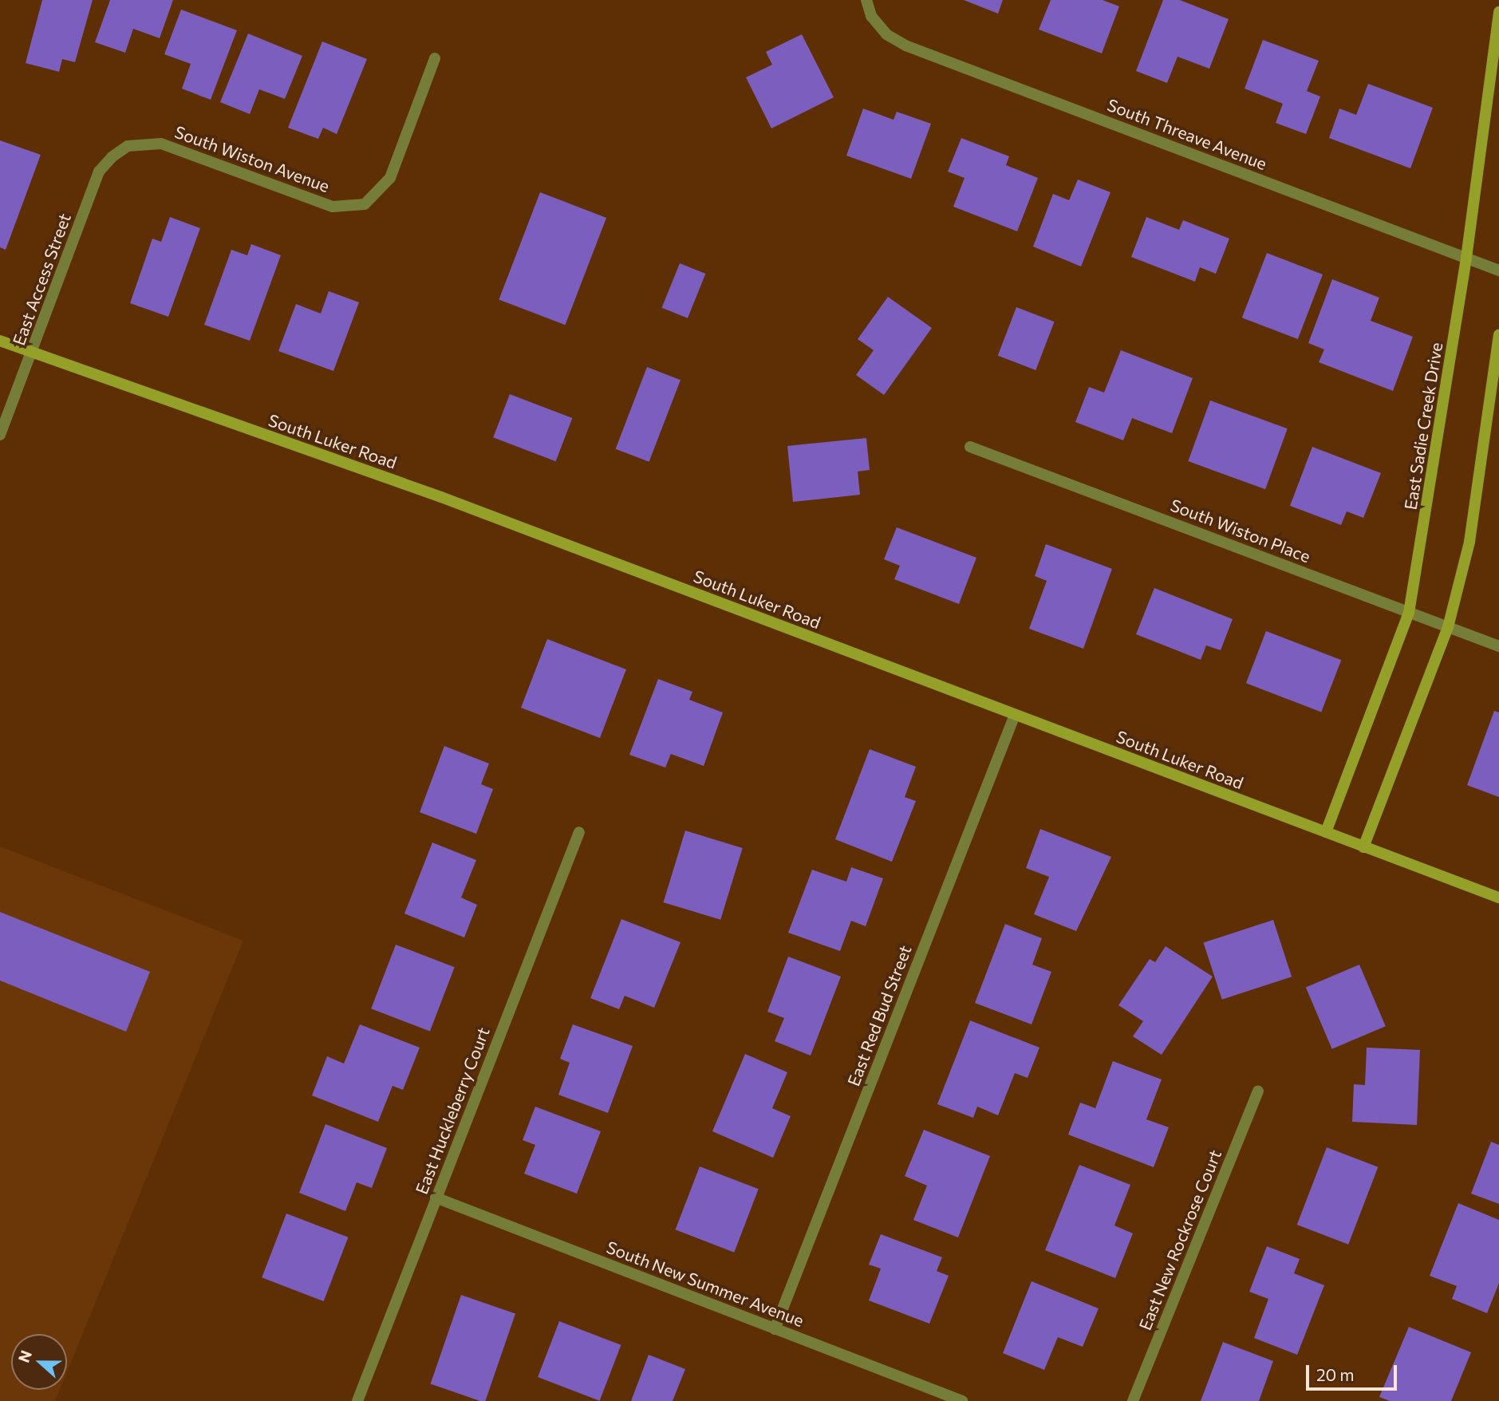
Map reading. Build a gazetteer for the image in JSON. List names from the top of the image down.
{
  "streets": {
    "street": [
      "South Threave Avenue",
      "South Wiston Avenue",
      "East Access Street",
      "East Sadie Creek Drive",
      "South Luker Road",
      "South Wiston Place",
      "East Red Bud Street",
      "East Huckleberry Court",
      "East New Rockrose Court",
      "South New Summer Avenue"
    ]
  },
  "crossings": [
    ["South Threave Avenue", "East Sadie Creek Drive"],
    ["South Wiston Avenue", "East Access Street"],
    ["East Access Street", "South Luker Road"],
    ["East Sadie Creek Drive", "South Luker Road"],
    ["East Sadie Creek Drive", "South Wiston Place"],
    ["South Luker Road", "East Red Bud Street"],
    ["East Red Bud Street", "South New Summer Avenue"],
    ["East Huckleberry Court", "South New Summer Avenue"]
  ],
  "scale_bar": "20 m",
  "north": "left"
}
